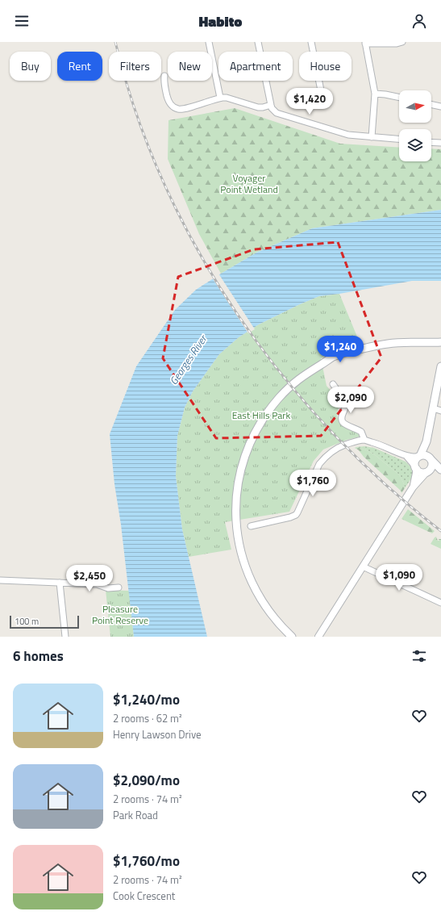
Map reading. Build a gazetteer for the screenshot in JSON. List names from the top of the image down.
{
  "water": ["Georges River"],
  "parks": ["Voyager Point Wetland", "East Hills Park", "Pleasure Point Reserve"],
  "scale_bar": "100 m",
  "north": "right",
  "page": {
    "header": "Habito",
    "chip": [
      "Buy",
      "Rent",
      "Filters",
      "New",
      "Apartment",
      "House"
    ],
    "price": [
      "$1,420",
      "$1,240",
      "$2,090",
      "$1,760",
      "$1,090",
      "$2,450"
    ],
    "scale": "100 m",
    "heading": "6 homes",
    "list": [
      {
        "name": "$1,240/mo",
        "note": "2 rooms · 62 m² · Henry Lawson Drive"
      },
      {
        "name": "$2,090/mo",
        "note": "2 rooms · 74 m² · Park Road"
      },
      {
        "name": "$1,760/mo",
        "note": "2 rooms · 74 m² · Cook Crescent"
      }
    ]
  }
}
